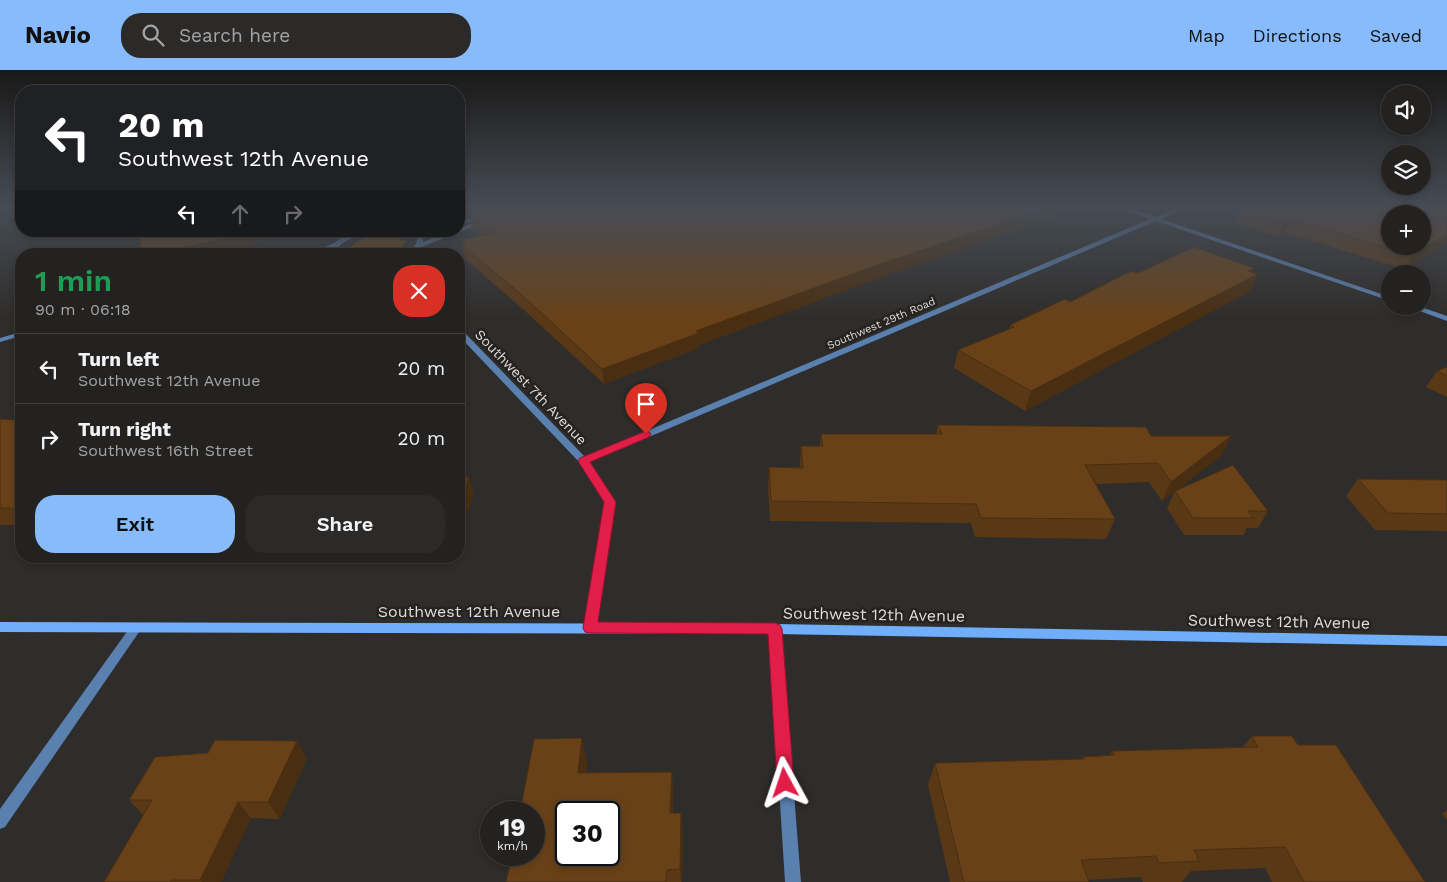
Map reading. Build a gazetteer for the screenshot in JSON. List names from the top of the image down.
{
  "streets": {
    "main road": ["Southwest 12th Avenue"],
    "street": ["Southwest 29th Road", "Southwest 7th Avenue"]
  },
  "crossings": [
    ["Southwest 29th Road", "Southwest 7th Avenue"],
    ["Southwest 7th Avenue", "Southwest 12th Avenue"]
  ],
  "page": {
    "header": "Navio",
    "search": "Search here",
    "nav": ["Map", "Directions", "Saved"],
    "map_buttons": ["+", "−"],
    "turn": ["20 m", "Southwest 12th Avenue"],
    "heading": ["1 min", "90 m · 06:18"],
    "list": [
      {
        "name": "Turn left",
        "note": "Southwest 12th Avenue",
        "value": "20 m"
      },
      {
        "name": "Turn right",
        "note": "Southwest 16th Street",
        "value": "20 m"
      }
    ],
    "buttons": ["Exit", "Share"],
    "speed": "19 km/h",
    "limit": "30"
  }
}
